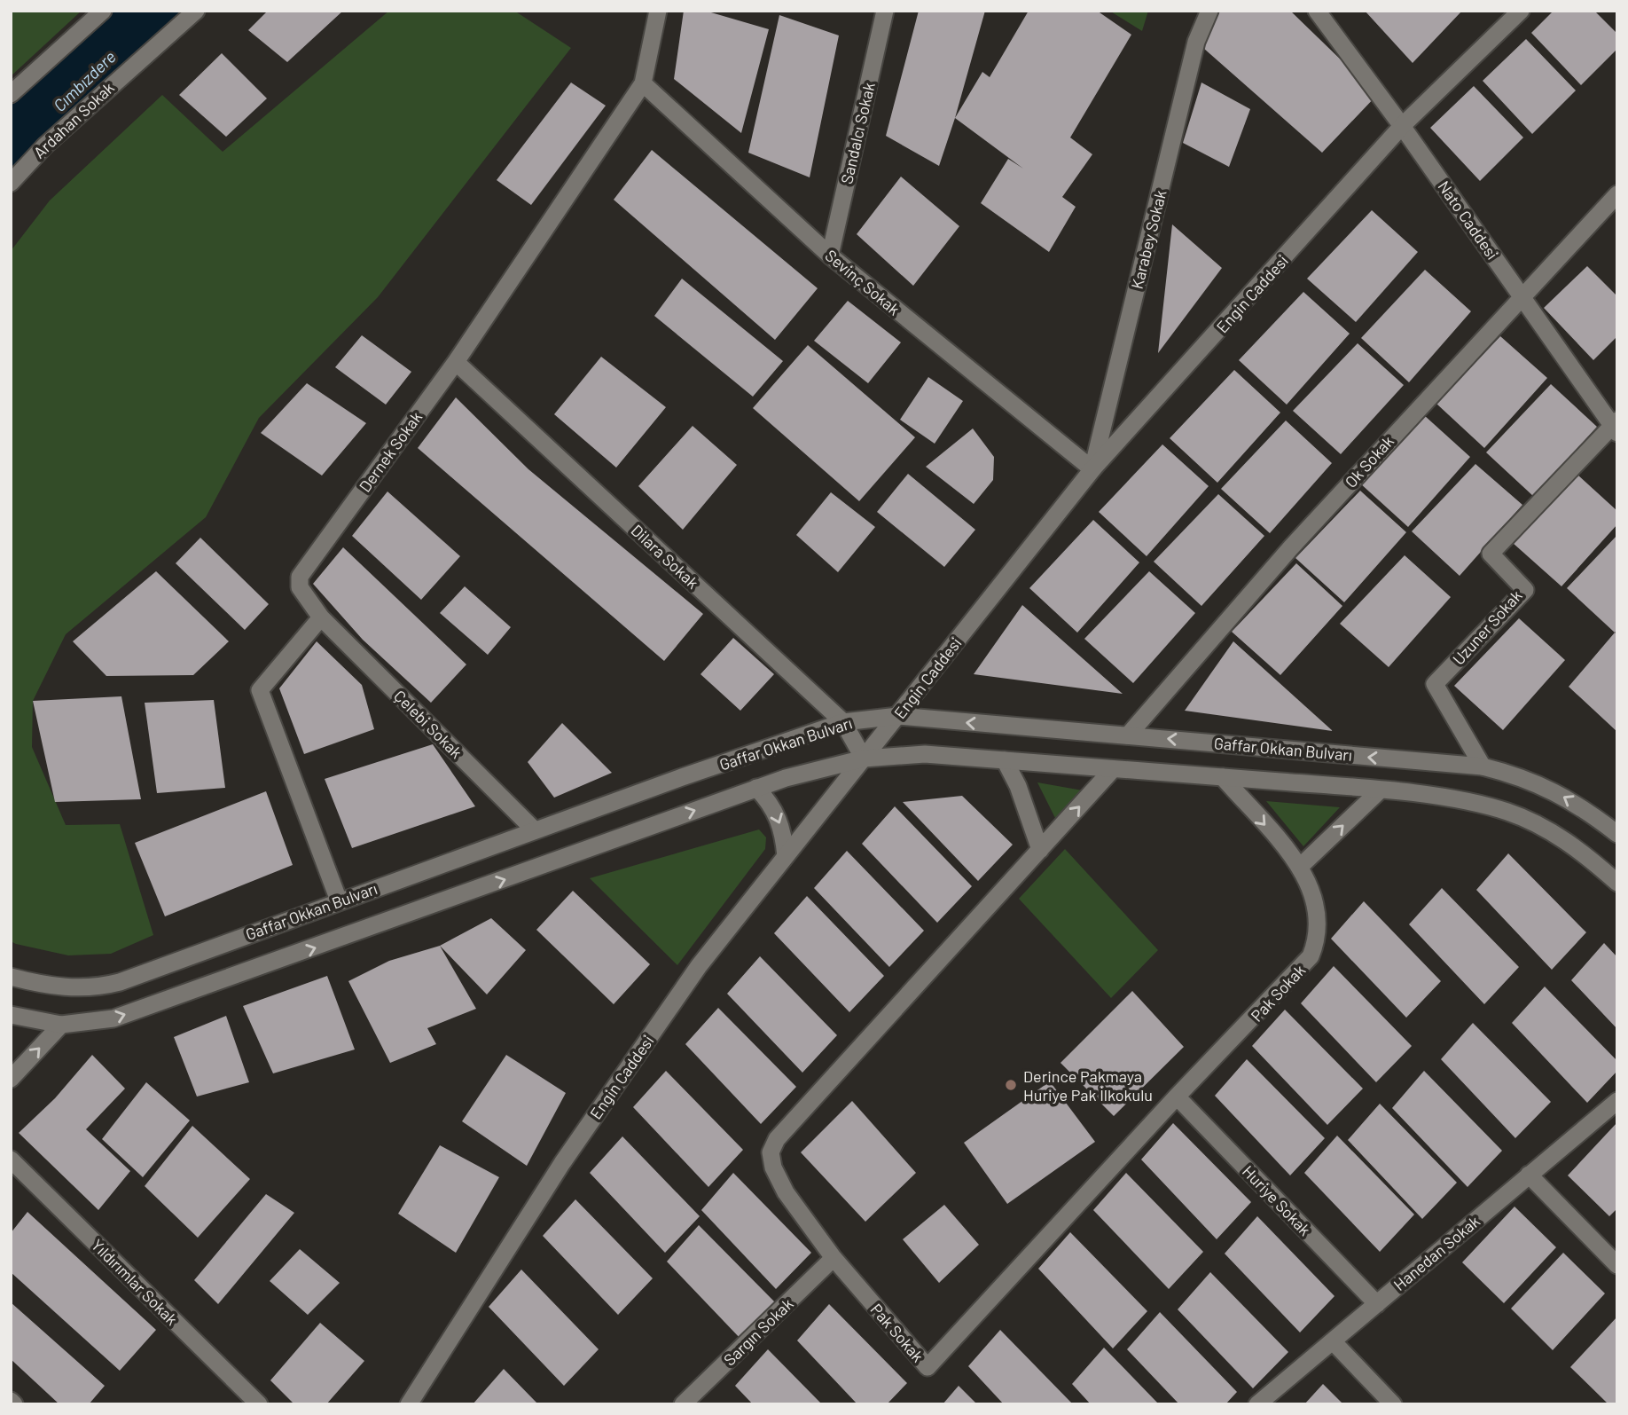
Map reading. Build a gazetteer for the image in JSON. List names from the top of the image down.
{
  "streets": {
    "street": [
      "Ardahan Sokak",
      "Sandalcı Sokak",
      "Nato Caddesi",
      "Karabey Sokak",
      "Sevinç Sokak",
      "Engin Caddesi",
      "Dernek Sokak",
      "Ok Sokak",
      "Dilara Sokak",
      "Uzuner Sokak",
      "Çelebi Sokak",
      "Gaffar Okkan Bulvarı",
      "Pak Sokak",
      "Huriye Sokak",
      "Hanedan Sokak",
      "Yıldırımlar Sokak",
      "Sargın Sokak"
    ]
  },
  "crossings": [
    ["Sandalcı Sokak", "Sevinç Sokak"],
    ["Nato Caddesi", "Engin Caddesi"],
    ["Nato Caddesi", "Ok Sokak"],
    ["Nato Caddesi", "Uzuner Sokak"],
    ["Karabey Sokak", "Sevinç Sokak"],
    ["Karabey Sokak", "Engin Caddesi"],
    ["Sevinç Sokak", "Engin Caddesi"],
    ["Sevinç Sokak", "Dernek Sokak"],
    ["Engin Caddesi", "Dilara Sokak"],
    ["Engin Caddesi", "Gaffar Okkan Bulvarı"],
    ["Dernek Sokak", "Dilara Sokak"],
    ["Dernek Sokak", "Çelebi Sokak"],
    ["Ok Sokak", "Gaffar Okkan Bulvarı"],
    ["Dilara Sokak", "Gaffar Okkan Bulvarı"],
    ["Uzuner Sokak", "Gaffar Okkan Bulvarı"],
    ["Çelebi Sokak", "Gaffar Okkan Bulvarı"],
    ["Gaffar Okkan Bulvarı", "Pak Sokak"],
    ["Pak Sokak", "Huriye Sokak"],
    ["Pak Sokak", "Sargın Sokak"],
    ["Huriye Sokak", "Hanedan Sokak"]
  ],
  "water": ["Cımbızdere"],
  "places": ["Derince Pakmaya Huriye Pak İlkokulu"]
}
